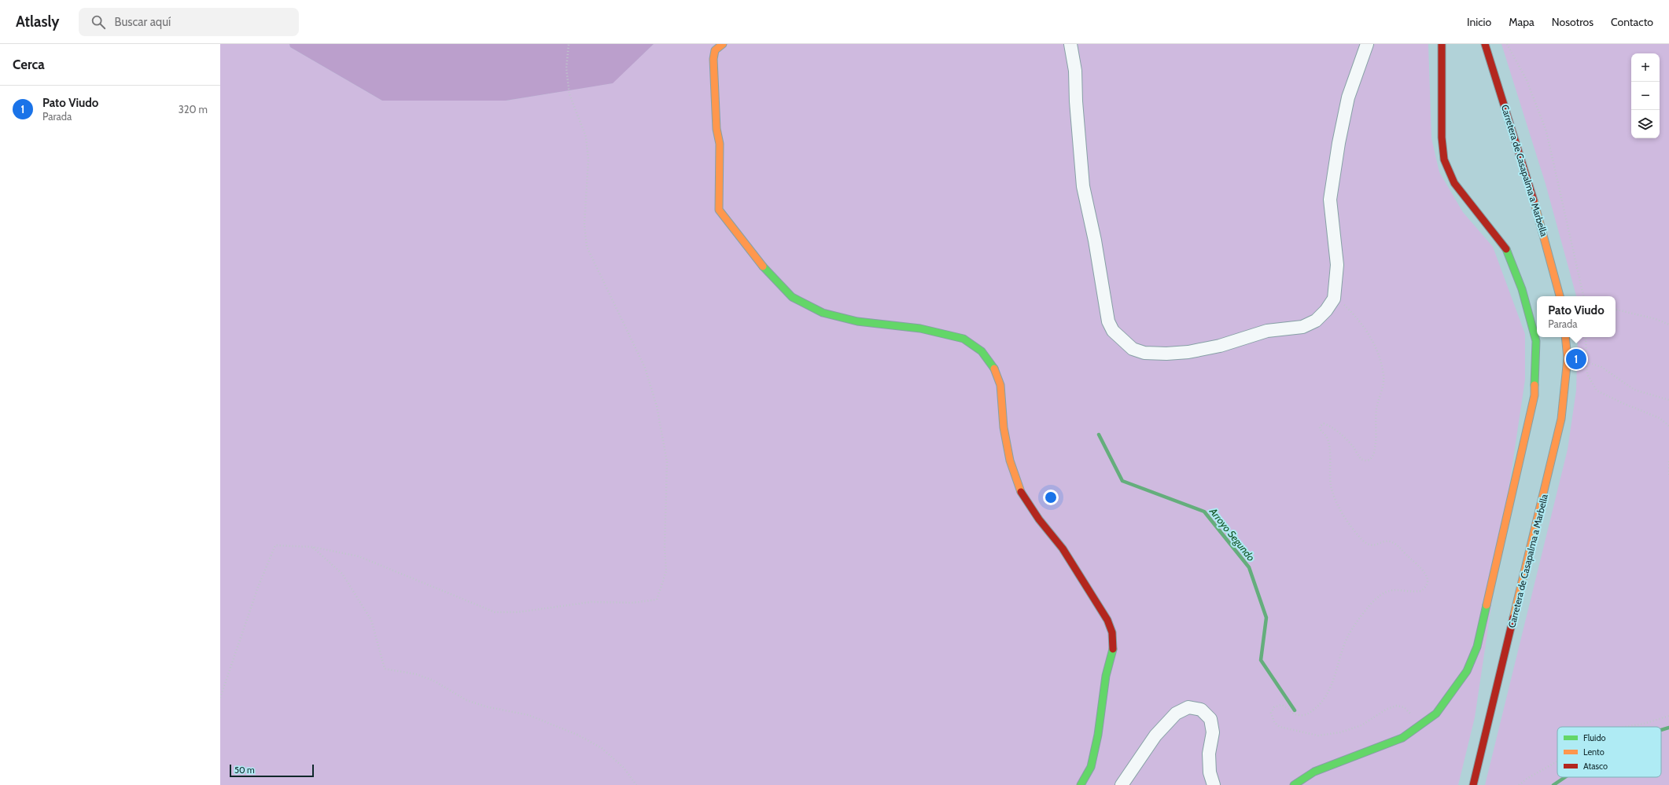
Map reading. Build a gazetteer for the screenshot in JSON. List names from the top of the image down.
{
  "streets": {
    "street": ["Carretera de Casapalma a Marbella"]
  },
  "water": ["Arroyo Segundo"],
  "legend": ["Fluido", "Lento", "Atasco"],
  "scale_bar": "50 m",
  "page": {
    "header": "Atlasly",
    "search": "Buscar aquí",
    "nav": [
      "Inicio",
      "Mapa",
      "Nosotros",
      "Contacto"
    ],
    "heading": "Cerca",
    "map_buttons": ["+", "−"],
    "list": [
      {
        "mark": "1",
        "name": "Pato Viudo",
        "note": "Parada",
        "value": "320 m"
      }
    ],
    "popup": ["Pato Viudo", "Parada"],
    "pins": "1",
    "scale": "50 m"
  }
}
